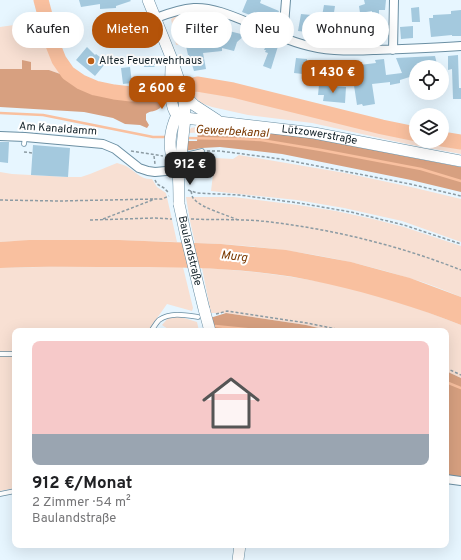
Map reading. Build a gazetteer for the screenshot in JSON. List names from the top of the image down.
{
  "streets": {
    "main road": ["Lützowerstraße", "Baulandstraße"],
    "street": ["Am Kanaldamm"]
  },
  "crossings": [
    ["Am Kanaldamm", "Baulandstraße"],
    ["Lützowerstraße", "Baulandstraße"]
  ],
  "water": ["Gewerbekanal", "Murg"],
  "places": ["Altes Feuerwehrhaus"],
  "page": {
    "chip": [
      "Kaufen",
      "Mieten",
      "Filter",
      "Neu",
      "Wohnung"
    ],
    "price": ["1 430 €", "2 600 €", "912 €"],
    "list": [
      {
        "name": "912 €/Monat",
        "note": "2 Zimmer · 54 m² · Baulandstraße"
      }
    ]
  }
}
